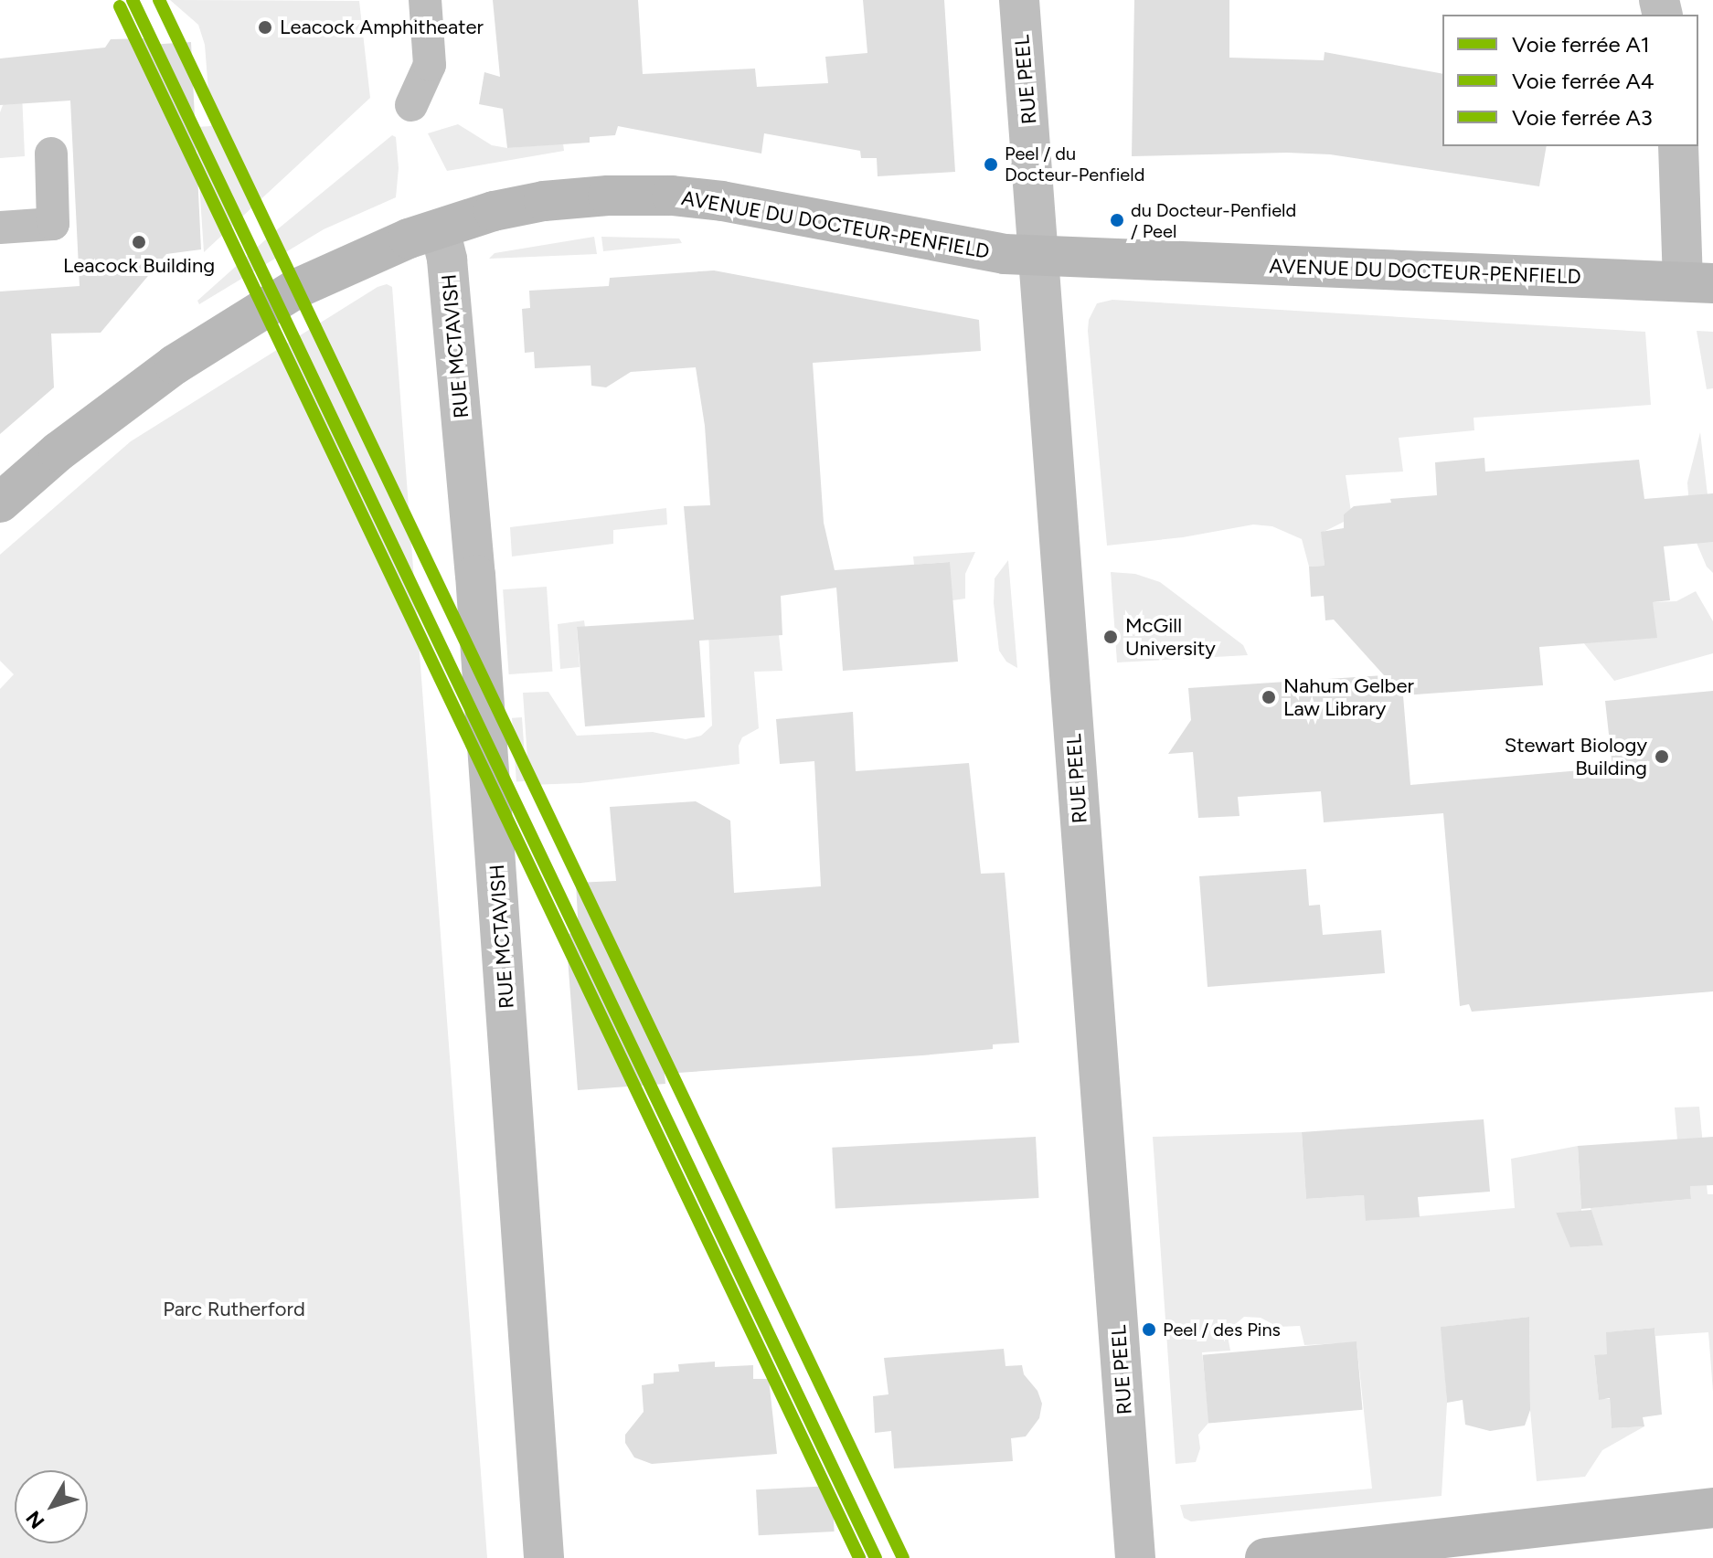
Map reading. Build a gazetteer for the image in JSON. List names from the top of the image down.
{
  "streets": {
    "main road": ["AVENUE DU DOCTEUR-PENFIELD"],
    "street": ["RUE PEEL", "RUE MCTAVISH"]
  },
  "crossings": [
    ["RUE PEEL", "AVENUE DU DOCTEUR-PENFIELD"],
    ["AVENUE DU DOCTEUR-PENFIELD", "RUE MCTAVISH"]
  ],
  "parks": ["Parc Rutherford"],
  "places": [
    "Leacock Amphitheater",
    "Peel / du Docteur-Penfield",
    "du Docteur-Penfield / Peel",
    "Leacock Building",
    "McGill University",
    "Nahum Gelber Law Library",
    "Stewart Biology Building",
    "Peel / des Pins"
  ],
  "lines": ["rail line A1", "rail line A4", "rail line A3"],
  "legend": ["Voie ferrée A1", "Voie ferrée A4", "Voie ferrée A3"],
  "north": "bottom left"
}
